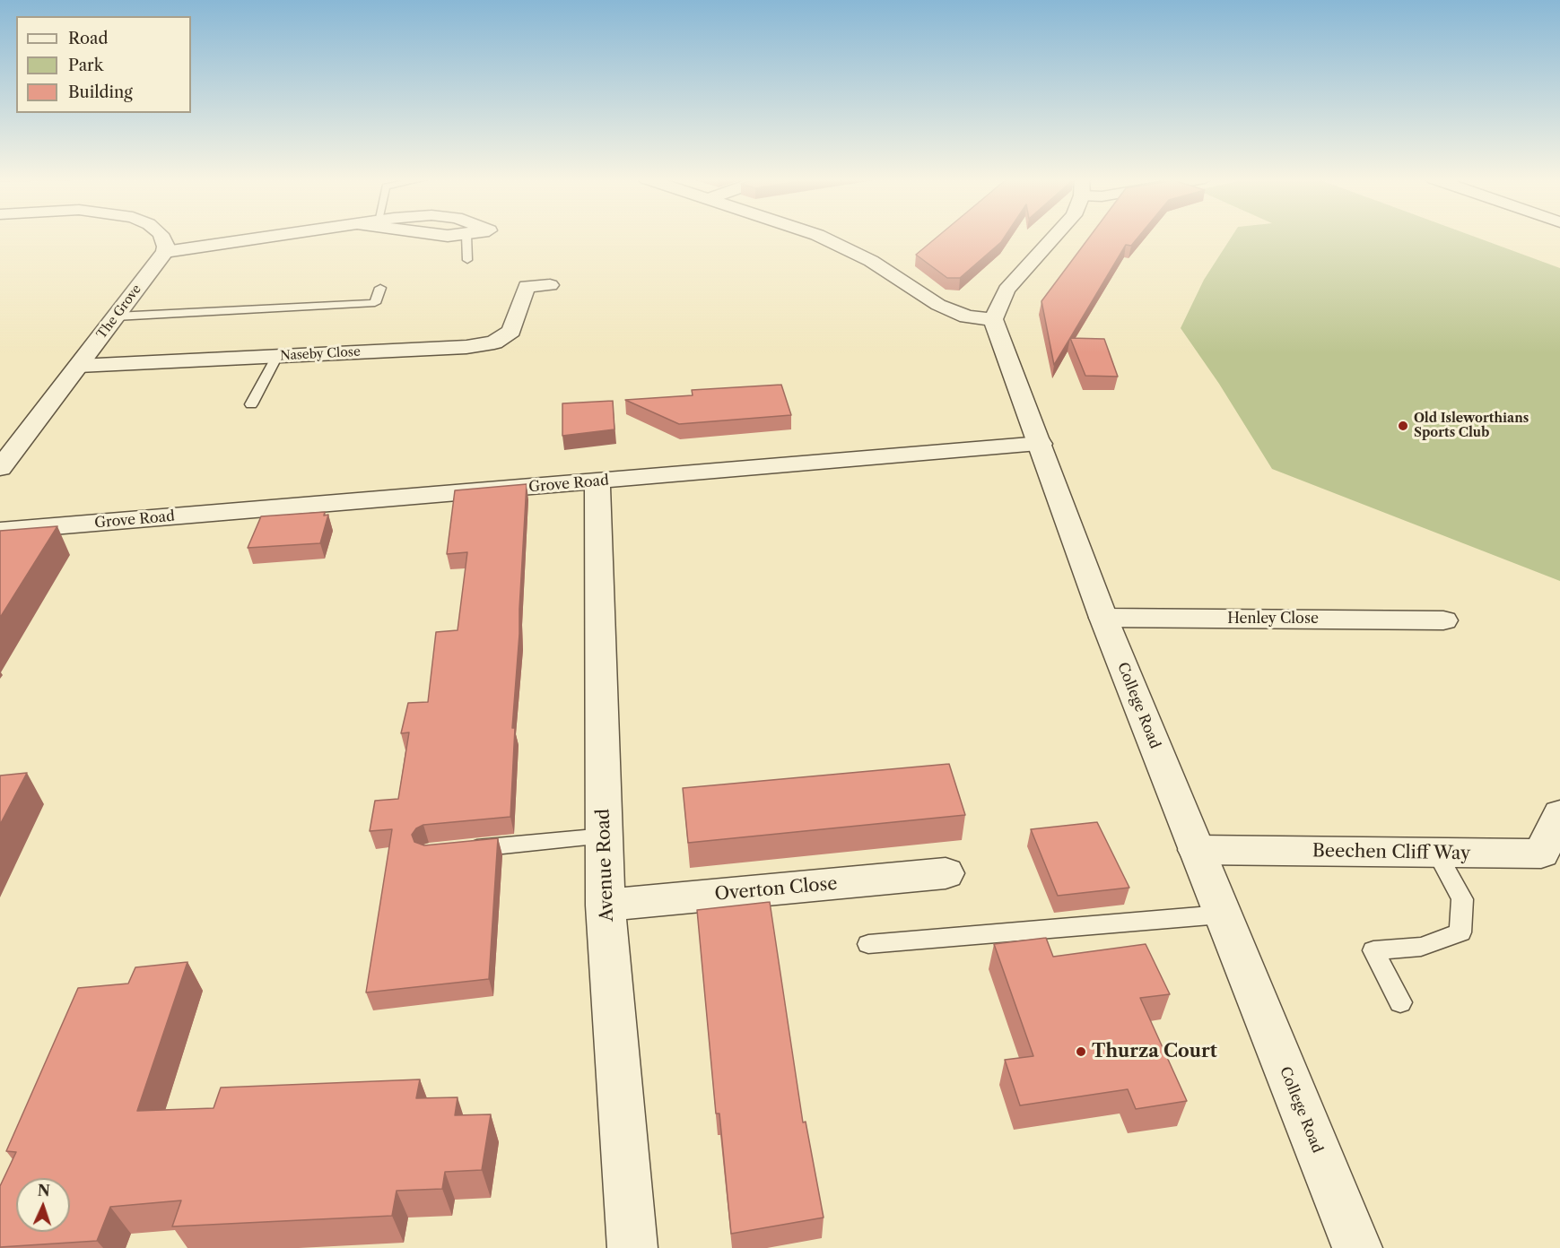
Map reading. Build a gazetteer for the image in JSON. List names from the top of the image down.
{
  "streets": {
    "street": [
      "The Grove",
      "Naseby Close",
      "Grove Road",
      "Henley Close",
      "College Road",
      "Beechen Cliff Way",
      "Avenue Road",
      "Overton Close"
    ]
  },
  "crossings": [
    ["The Grove", "Naseby Close"],
    ["Grove Road", "College Road"],
    ["Grove Road", "Avenue Road"],
    ["Henley Close", "College Road"],
    ["College Road", "Beechen Cliff Way"],
    ["Avenue Road", "Overton Close"]
  ],
  "places": ["Old Isleworthians Sports Club", "Thurza Court"],
  "legend": ["Road", "Park", "Building"],
  "north": "top"
}
